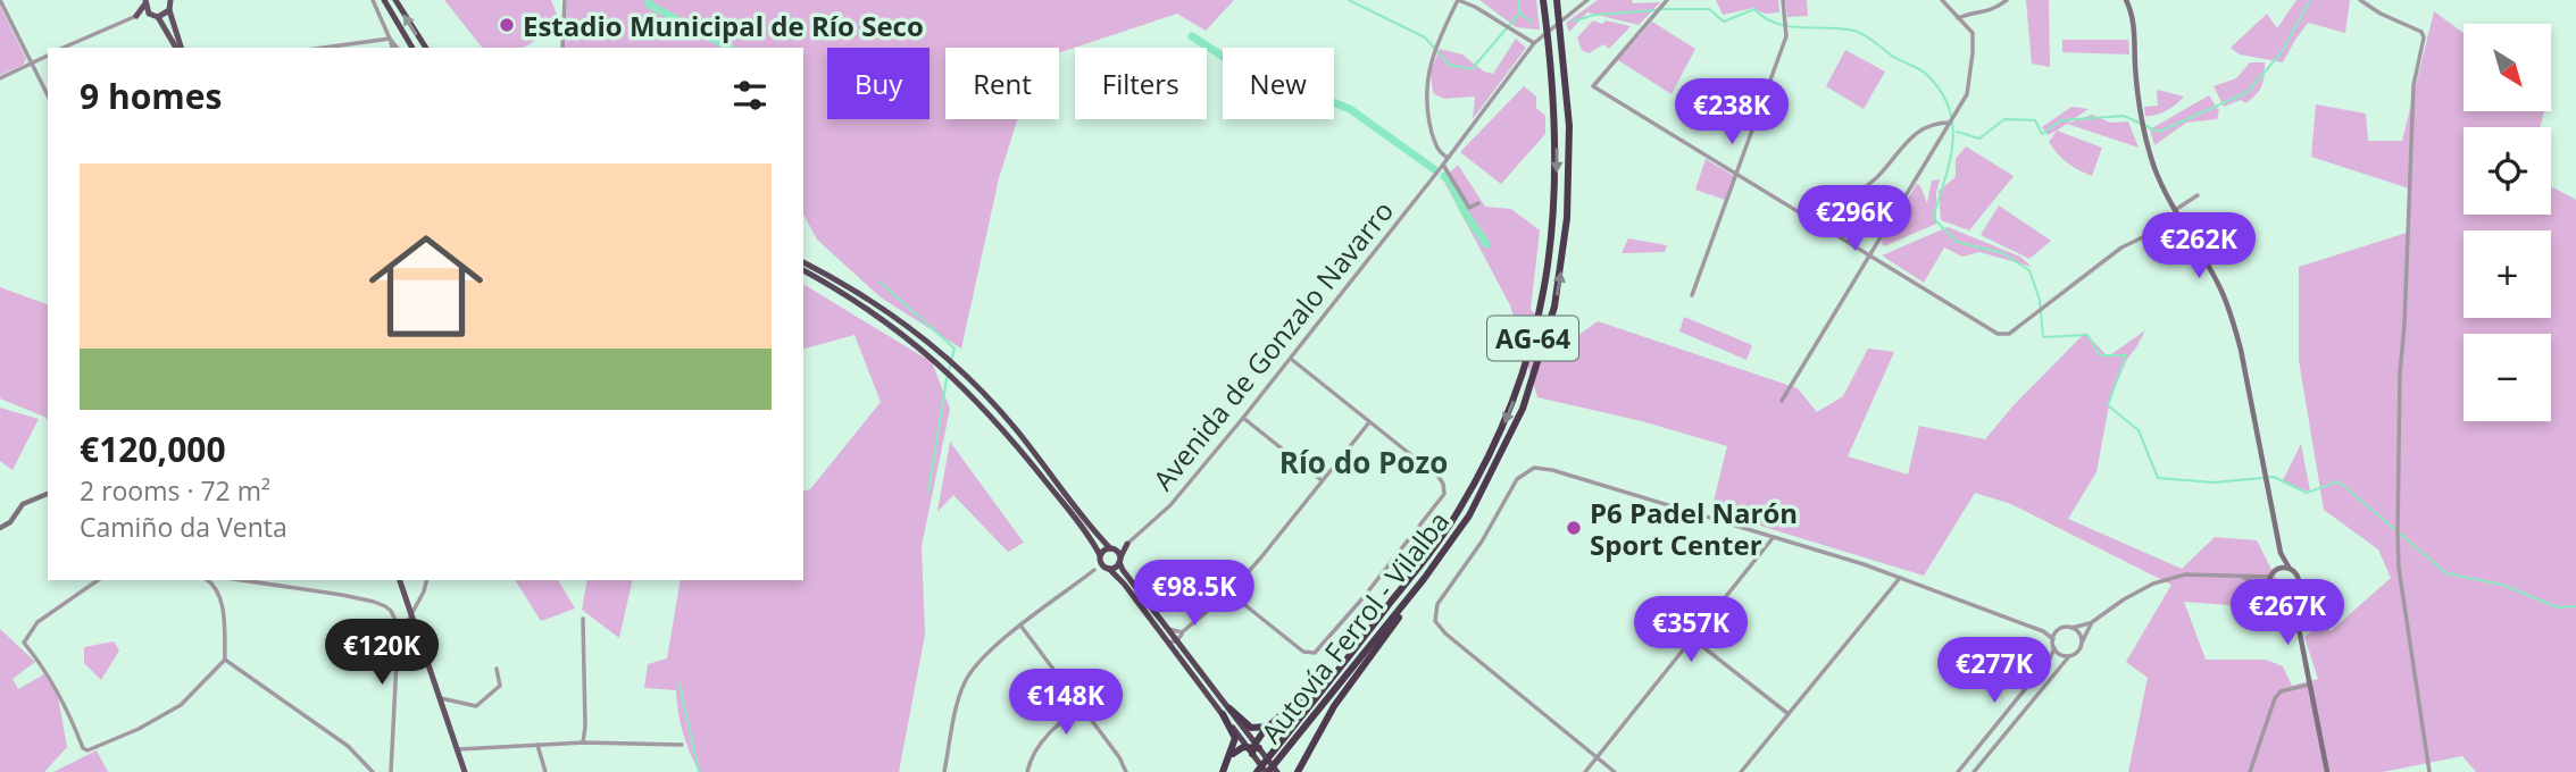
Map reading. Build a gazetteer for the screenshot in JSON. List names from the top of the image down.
{
  "streets": {
    "highway": ["AG-64", "Autovía Ferrol - Vilalba"],
    "street": ["Avenida de Gonzalo Navarro"]
  },
  "districts": ["Río do Pozo"],
  "places": ["Estadio Municipal de Río Seco", "P6 Padel Narón Sport Center"],
  "north": "bottom right",
  "page": {
    "map_buttons": ["+", "−"],
    "chip": [
      "Buy",
      "Rent",
      "Filters",
      "New"
    ],
    "heading": "9 homes",
    "price": [
      "€238K",
      "€296K",
      "€262K",
      "€98.5K",
      "€267K",
      "€357K",
      "€120K",
      "€277K",
      "€148K"
    ],
    "list": [
      {
        "name": "€120,000",
        "note": "2 rooms · 72 m² · Camiño da Venta"
      }
    ]
  }
}
